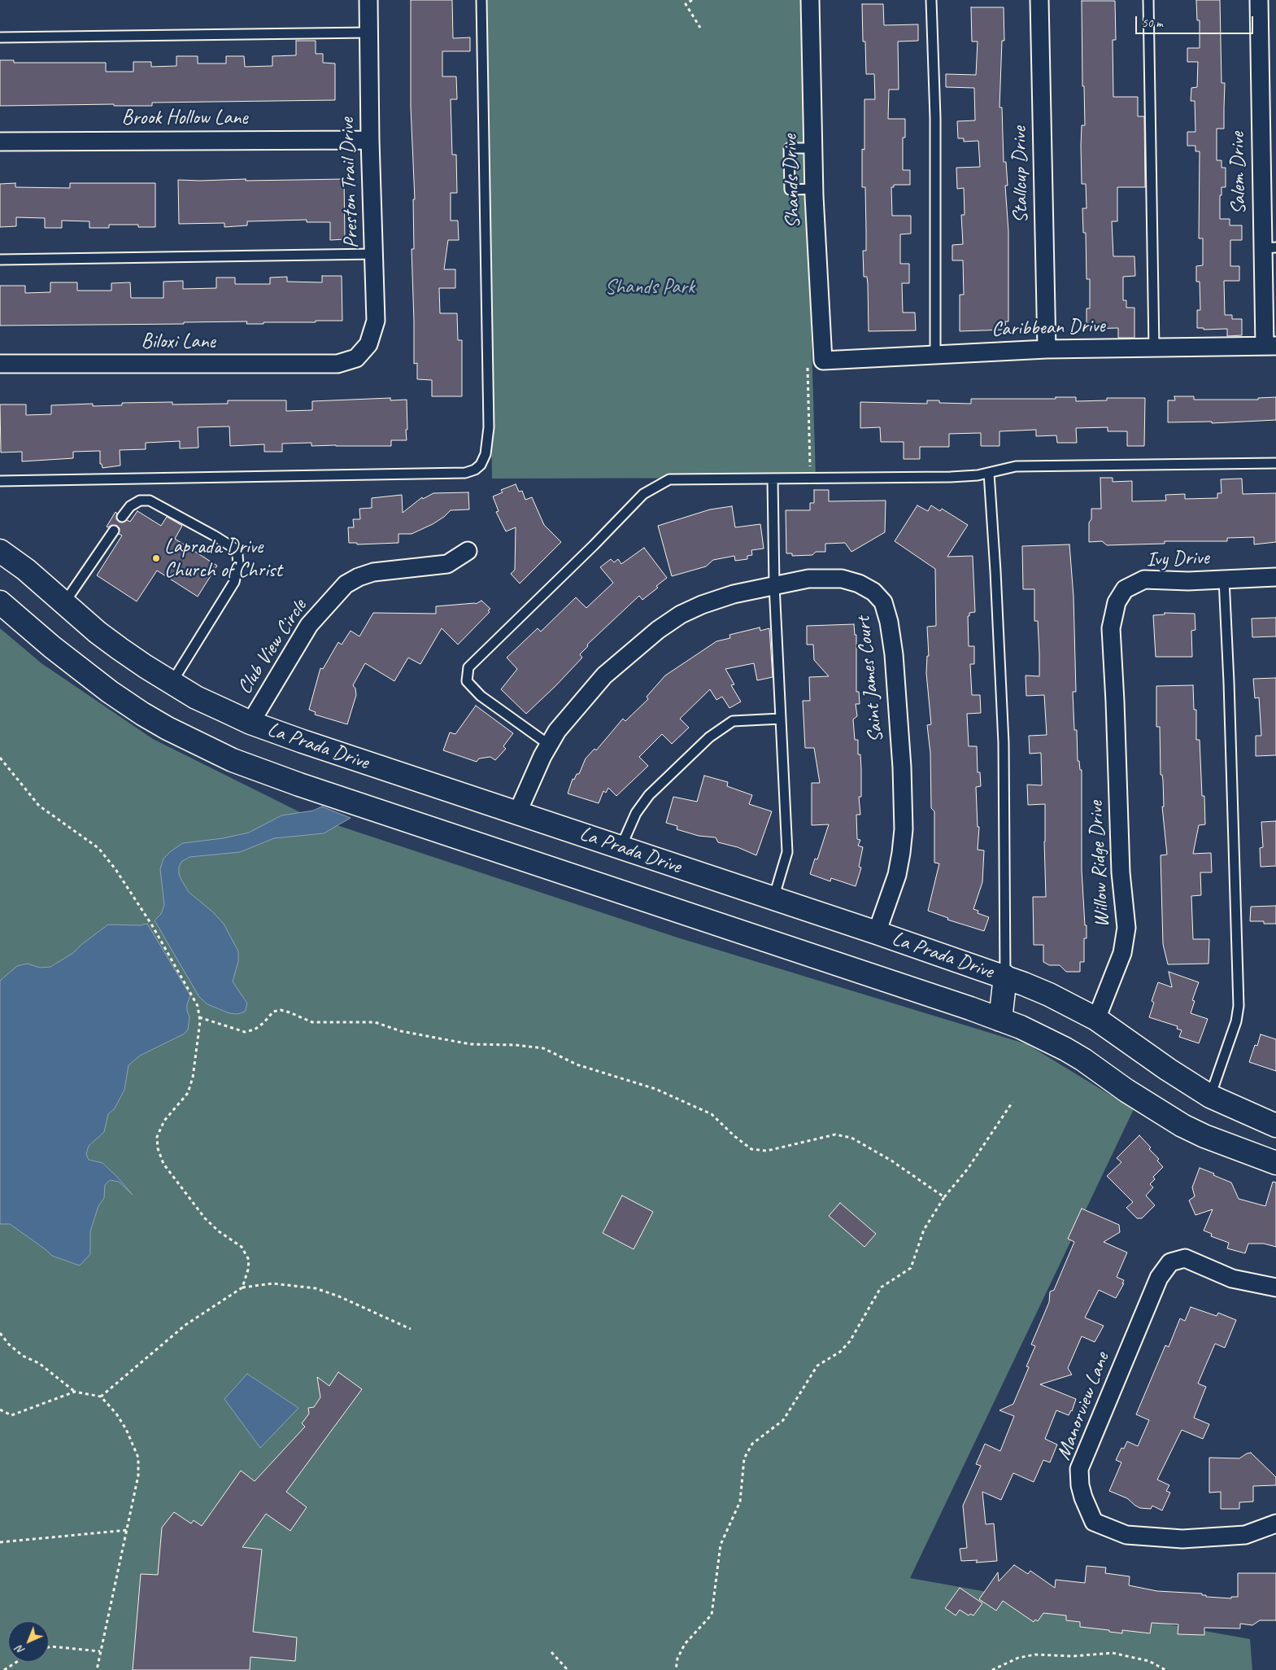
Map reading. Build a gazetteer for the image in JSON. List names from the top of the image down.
{
  "streets": {
    "main road": ["La Prada Drive"],
    "street": [
      "Brook Hollow Lane",
      "Salem Drive",
      "Stallcup Drive",
      "Shands Drive",
      "Preston Trail Drive",
      "Caribbean Drive",
      "Biloxi Lane",
      "Ivy Drive",
      "Club View Circle",
      "Saint James Court",
      "Willow Ridge Drive",
      "Manorview Lane"
    ]
  },
  "crossings": [
    ["Brook Hollow Lane", "Preston Trail Drive"],
    ["Salem Drive", "Caribbean Drive"],
    ["Stallcup Drive", "Caribbean Drive"],
    ["Shands Drive", "Caribbean Drive"],
    ["Preston Trail Drive", "Biloxi Lane"],
    ["Ivy Drive", "Willow Ridge Drive"],
    ["Club View Circle", "La Prada Drive"],
    ["Saint James Court", "La Prada Drive"],
    ["La Prada Drive", "Willow Ridge Drive"]
  ],
  "parks": ["Shands Park"],
  "places": ["Laprada Drive Church of Christ"],
  "scale_bar": "50 m",
  "north": "bottom left"
}
